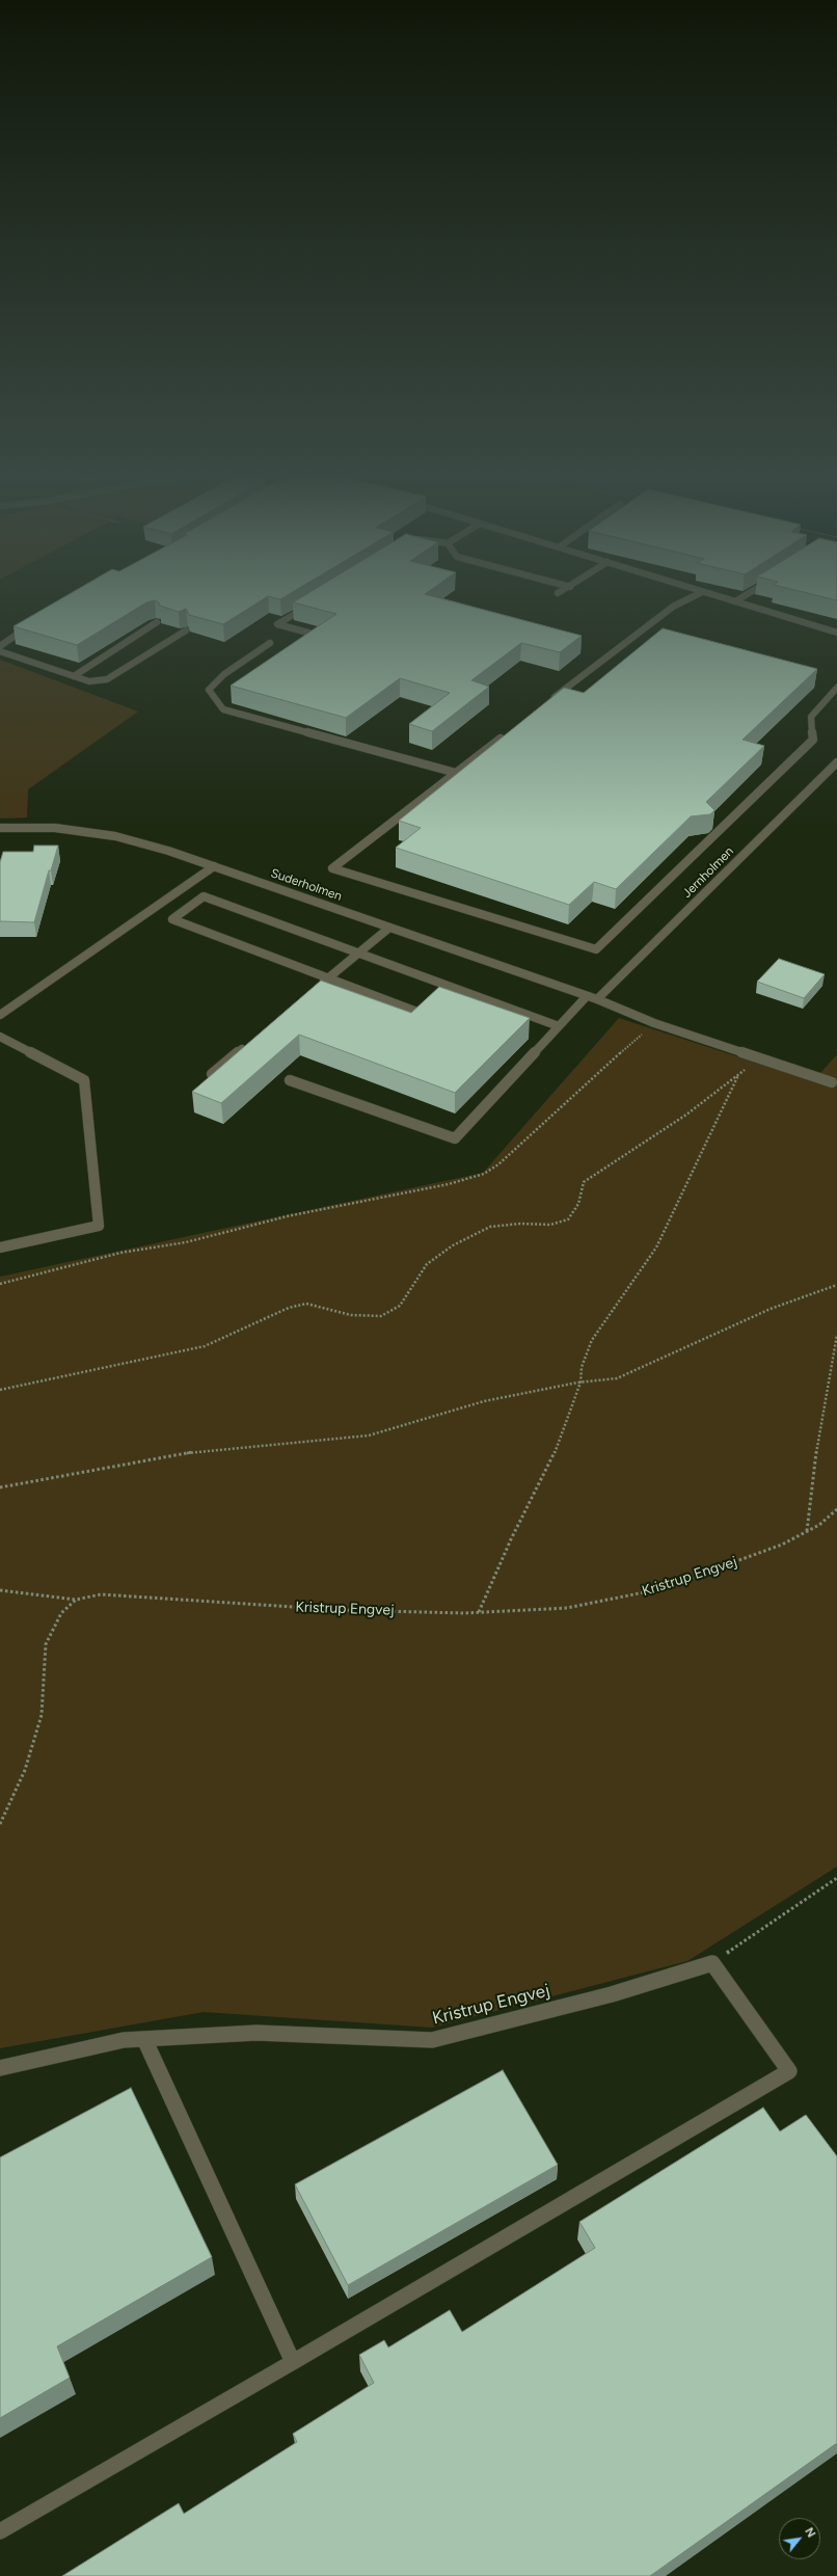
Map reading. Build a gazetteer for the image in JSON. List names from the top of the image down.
{
  "streets": {
    "street": ["Jernholmen", "Suderholmen", "Kristrup Engvej"]
  },
  "crossings": [
    ["Jernholmen", "Suderholmen"]
  ],
  "north": "top right"
}
